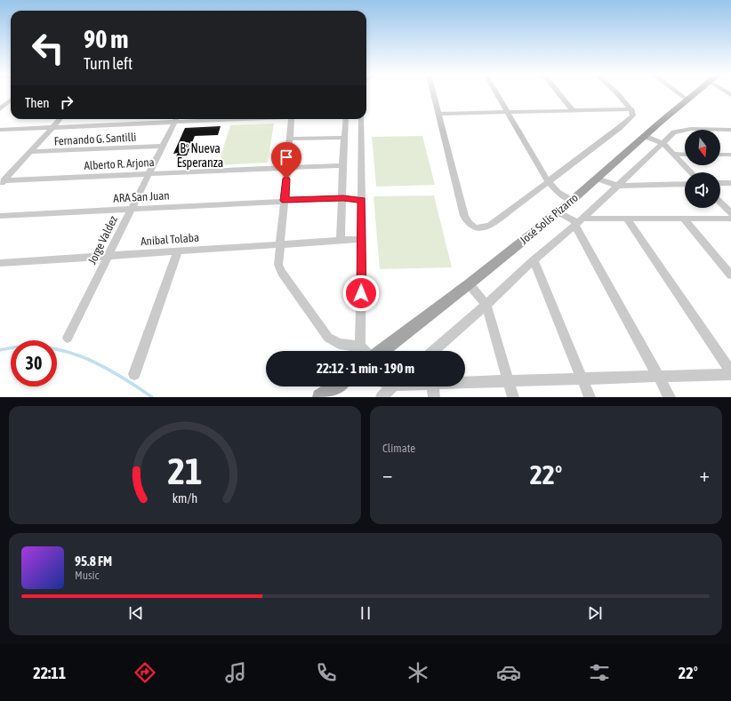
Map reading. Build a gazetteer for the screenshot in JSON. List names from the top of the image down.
{
  "streets": {
    "main road": ["José Solís Pizarro"],
    "street": [
      "Fernando G. Santilli",
      "Alberto R. Arjona",
      "ARA San Juan",
      "Anibal Tolaba",
      "Jorge Valdez"
    ]
  },
  "crossings": [
    ["Fernando G. Santilli", "Jorge Valdez"],
    ["Alberto R. Arjona", "Jorge Valdez"],
    ["ARA San Juan", "Jorge Valdez"],
    ["Anibal Tolaba", "Jorge Valdez"]
  ],
  "districts": ["Bº Nueva Esperanza"],
  "north": "bottom",
  "page": {
    "turn": ["90 m", "Turn left"],
    "then": "Then",
    "limit": "30",
    "trip": "22:12 · 1 min · 190 m",
    "tile": "Climate",
    "heat": ["−", "22°", "+"],
    "song": ["95.8 FM", "Music"],
    "tabs": ["22:11", "22°"],
    "gauge": ["21", "km/h"]
  }
}
